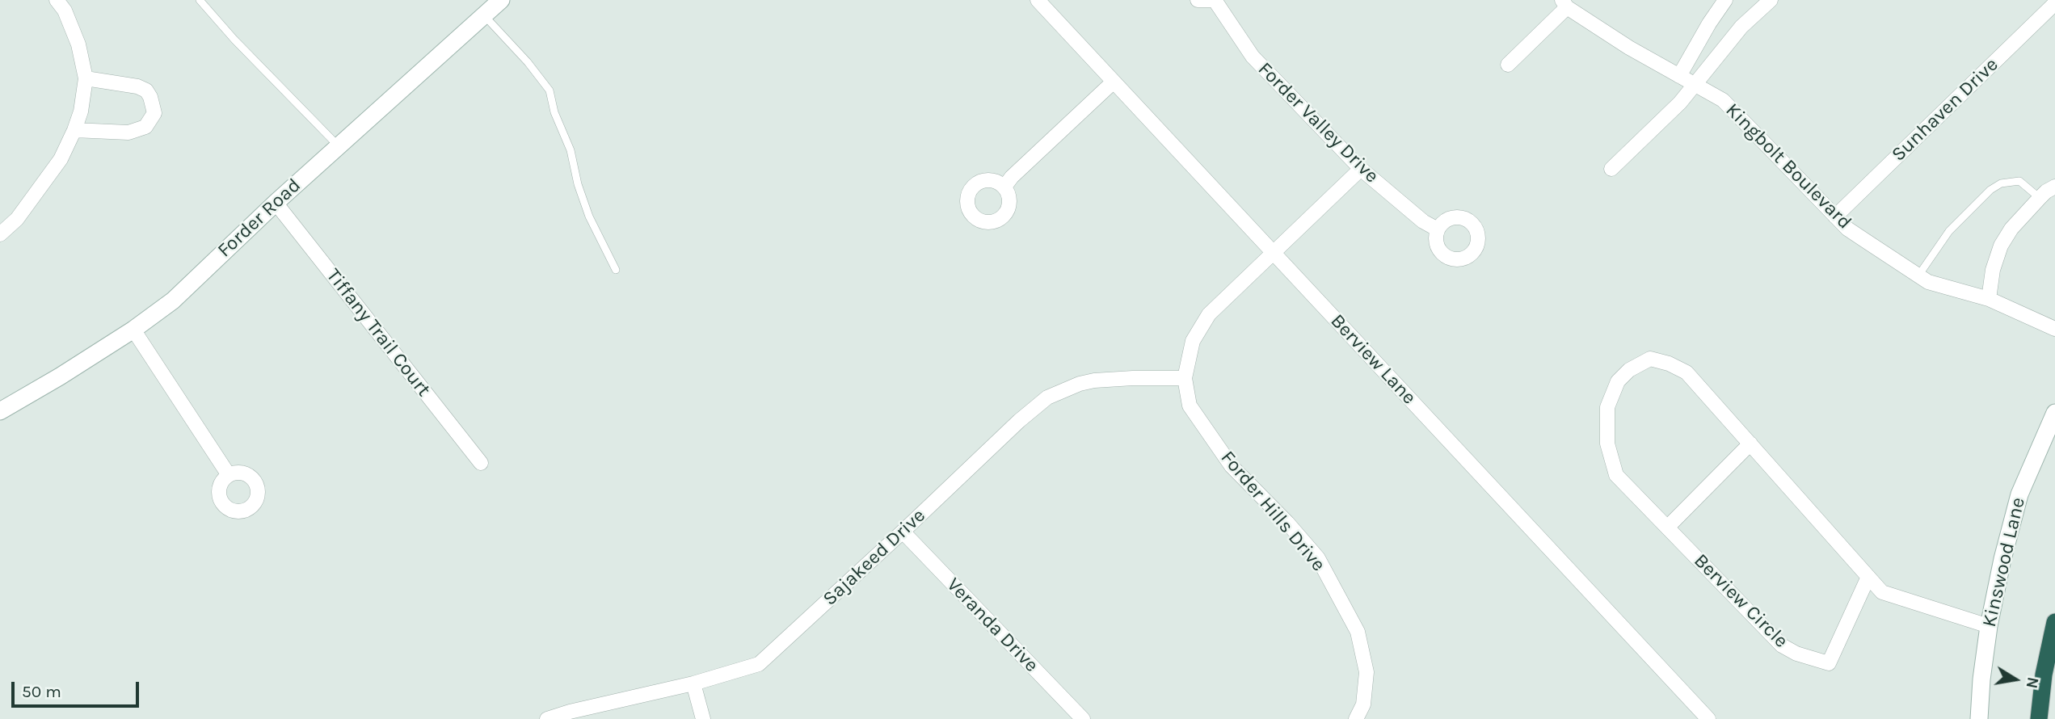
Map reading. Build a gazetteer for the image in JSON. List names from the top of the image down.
{
  "streets": {
    "main road": ["Forder Road", "Kinswood Lane"],
    "street": [
      "Sunhaven Drive",
      "Forder Valley Drive",
      "Kingbolt Boulevard",
      "Tiffany Trail Court",
      "Berview Lane",
      "Forder Hills Drive",
      "Sajakeed Drive",
      "Berview Circle",
      "Veranda Drive"
    ]
  },
  "crossings": [
    ["Sunhaven Drive", "Kingbolt Boulevard"],
    ["Forder Valley Drive", "Forder Hills Drive"],
    ["Forder Road", "Tiffany Trail Court"],
    ["Berview Lane", "Forder Hills Drive"],
    ["Forder Hills Drive", "Sajakeed Drive"],
    ["Sajakeed Drive", "Veranda Drive"],
    ["Kinswood Lane", "Berview Circle"]
  ],
  "scale_bar": "50 m",
  "north": "right"
}
